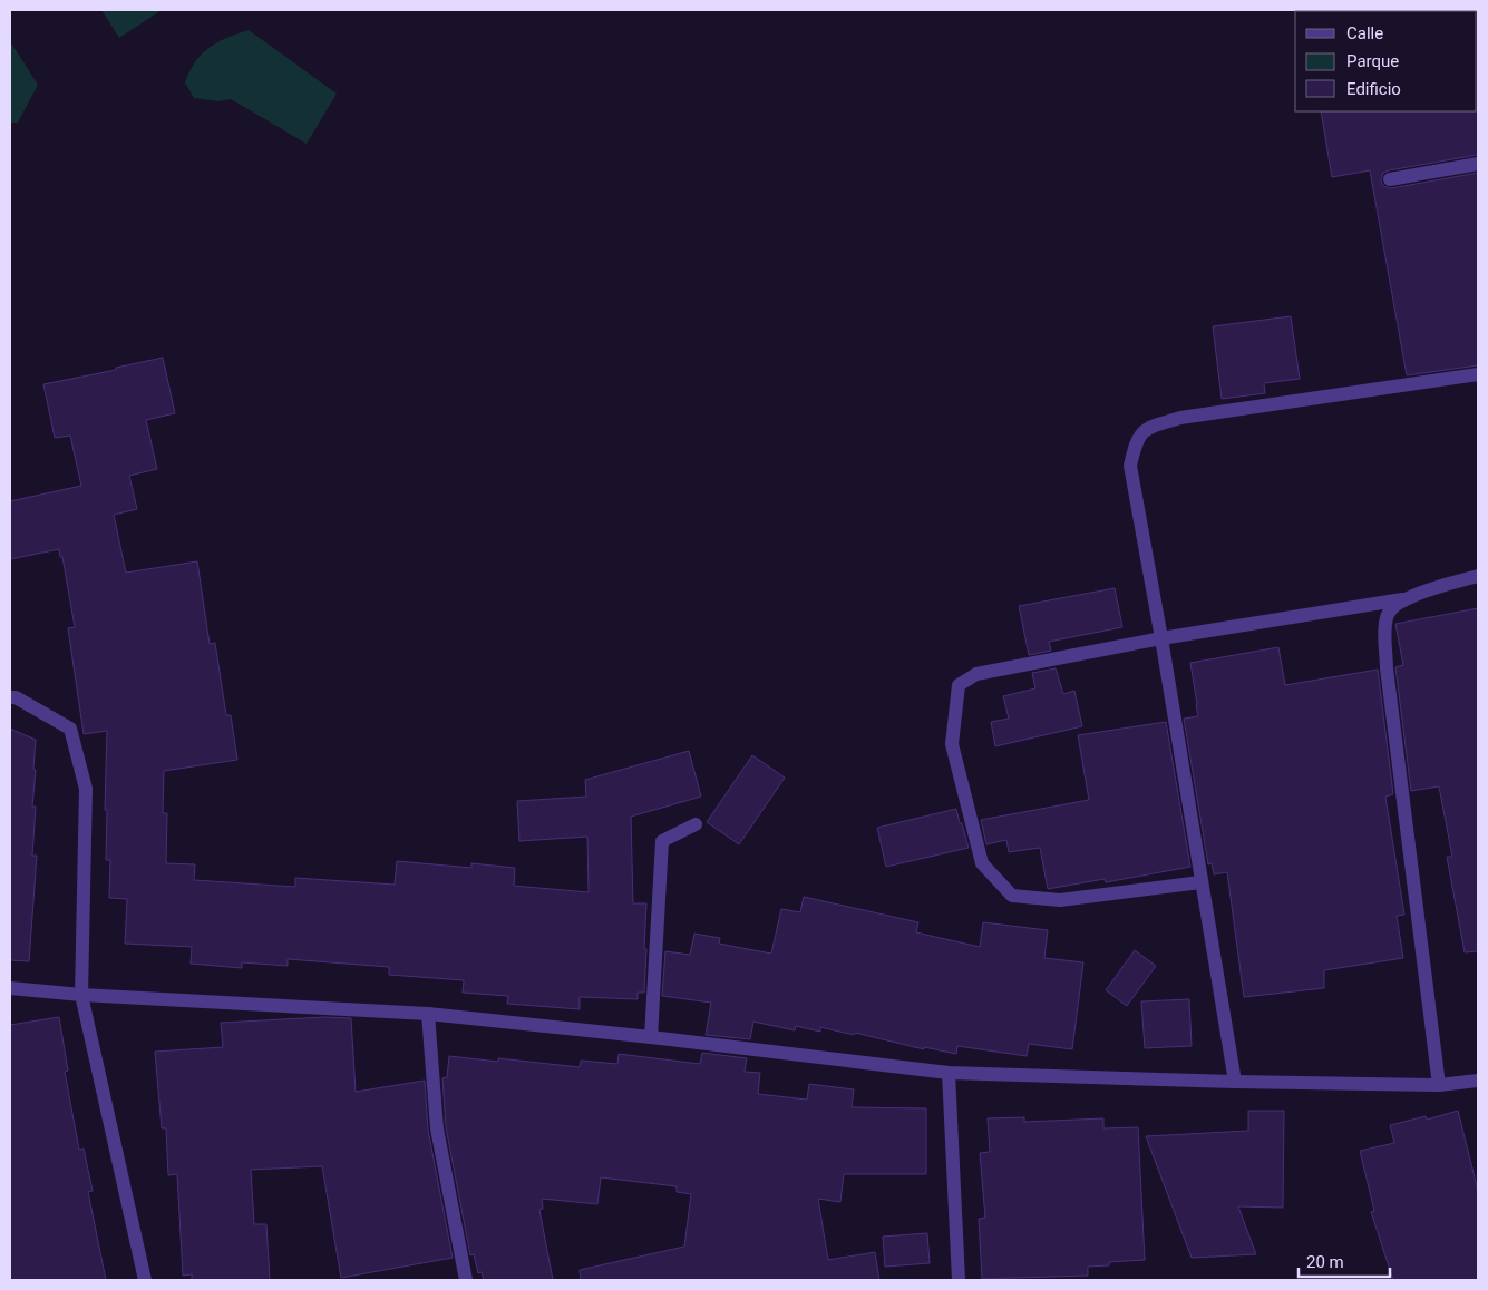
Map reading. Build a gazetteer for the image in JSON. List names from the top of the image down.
{
  "legend": ["Calle", "Parque", "Edificio"],
  "scale_bar": "20 m"
}
